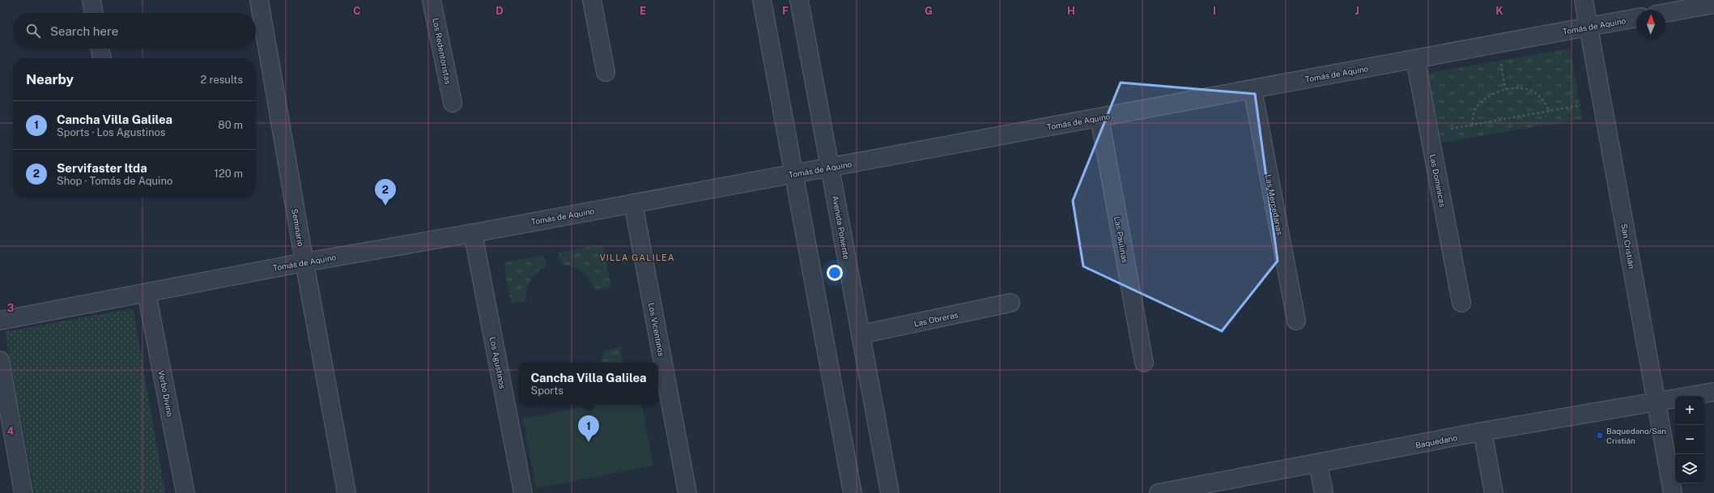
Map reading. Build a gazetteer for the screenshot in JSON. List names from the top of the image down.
{
  "streets": {
    "street": [
      "Tomás de Aquino",
      "Los Redentoristas",
      "Las Dominicas",
      "Las Mercedarias",
      "Seminario",
      "Avenida Poniente",
      "Las Paulinas",
      "San Cristián",
      "Las Obreras",
      "Los Vicentinos",
      "Los Agustinos",
      "Verbo Divino",
      "Baquedano"
    ]
  },
  "crossings": [
    ["Tomás de Aquino", "Las Dominicas"],
    ["Tomás de Aquino", "Las Mercedarias"],
    ["Tomás de Aquino", "Seminario"],
    ["Tomás de Aquino", "Avenida Poniente"],
    ["Tomás de Aquino", "Las Paulinas"],
    ["Tomás de Aquino", "San Cristián"],
    ["Tomás de Aquino", "Los Vicentinos"],
    ["Tomás de Aquino", "Los Agustinos"],
    ["Tomás de Aquino", "Verbo Divino"],
    ["Avenida Poniente", "Las Obreras"],
    ["San Cristián", "Baquedano"]
  ],
  "districts": ["VILLA GALILEA"],
  "places": {
    "transit": ["Baquedano/San Cristián"]
  },
  "north": "top",
  "page": {
    "search": "Search here",
    "heading": ["Nearby", "2 results"],
    "list": [
      {
        "mark": "1",
        "name": "Cancha Villa Galilea",
        "note": "Sports · Los Agustinos",
        "value": "80 m"
      },
      {
        "mark": "2",
        "name": "Servifaster ltda",
        "note": "Shop · Tomás de Aquino",
        "value": "120 m"
      }
    ],
    "pins": ["2", "1"],
    "popup": ["Cancha Villa Galilea", "Sports"],
    "map_buttons": ["+", "−"]
  },
  "grid": {
    "columns": [
      "C",
      "D",
      "E",
      "F",
      "G",
      "H",
      "I",
      "J",
      "K"
    ],
    "rows": ["3", "4"]
  }
}
